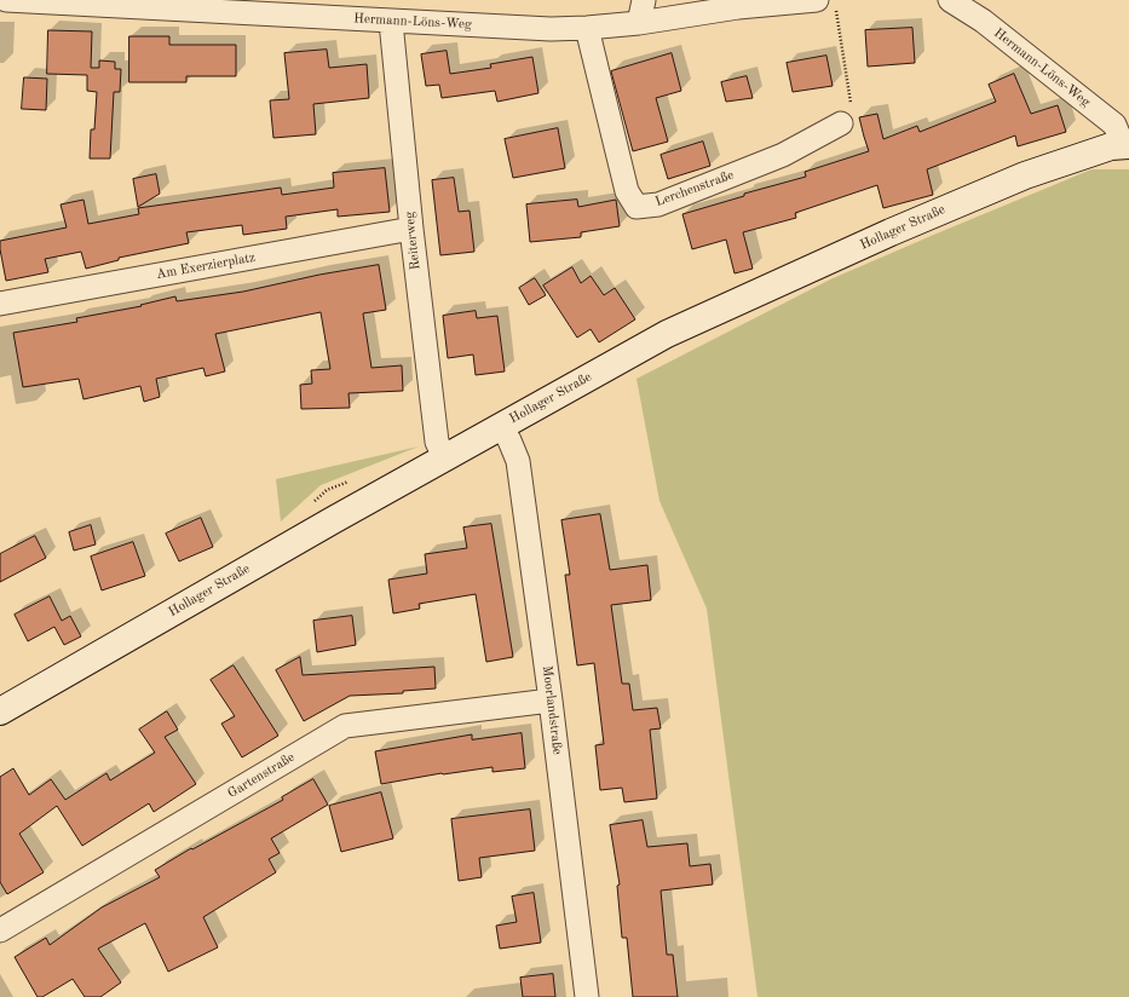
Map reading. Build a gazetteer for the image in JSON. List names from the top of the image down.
{
  "streets": {
    "main road": ["Hollager Straße"],
    "street": [
      "Hermann-Löns-Weg",
      "Lerchenstraße",
      "Reiterweg",
      "Am Exerzierplatz",
      "Moorlandstraße",
      "Gartenstraße"
    ]
  },
  "crossings": [
    ["Hermann-Löns-Weg", "Lerchenstraße"],
    ["Hermann-Löns-Weg", "Hollager Straße"],
    ["Hermann-Löns-Weg", "Reiterweg"],
    ["Hollager Straße", "Reiterweg"],
    ["Hollager Straße", "Moorlandstraße"],
    ["Reiterweg", "Am Exerzierplatz"],
    ["Moorlandstraße", "Gartenstraße"]
  ]
}
